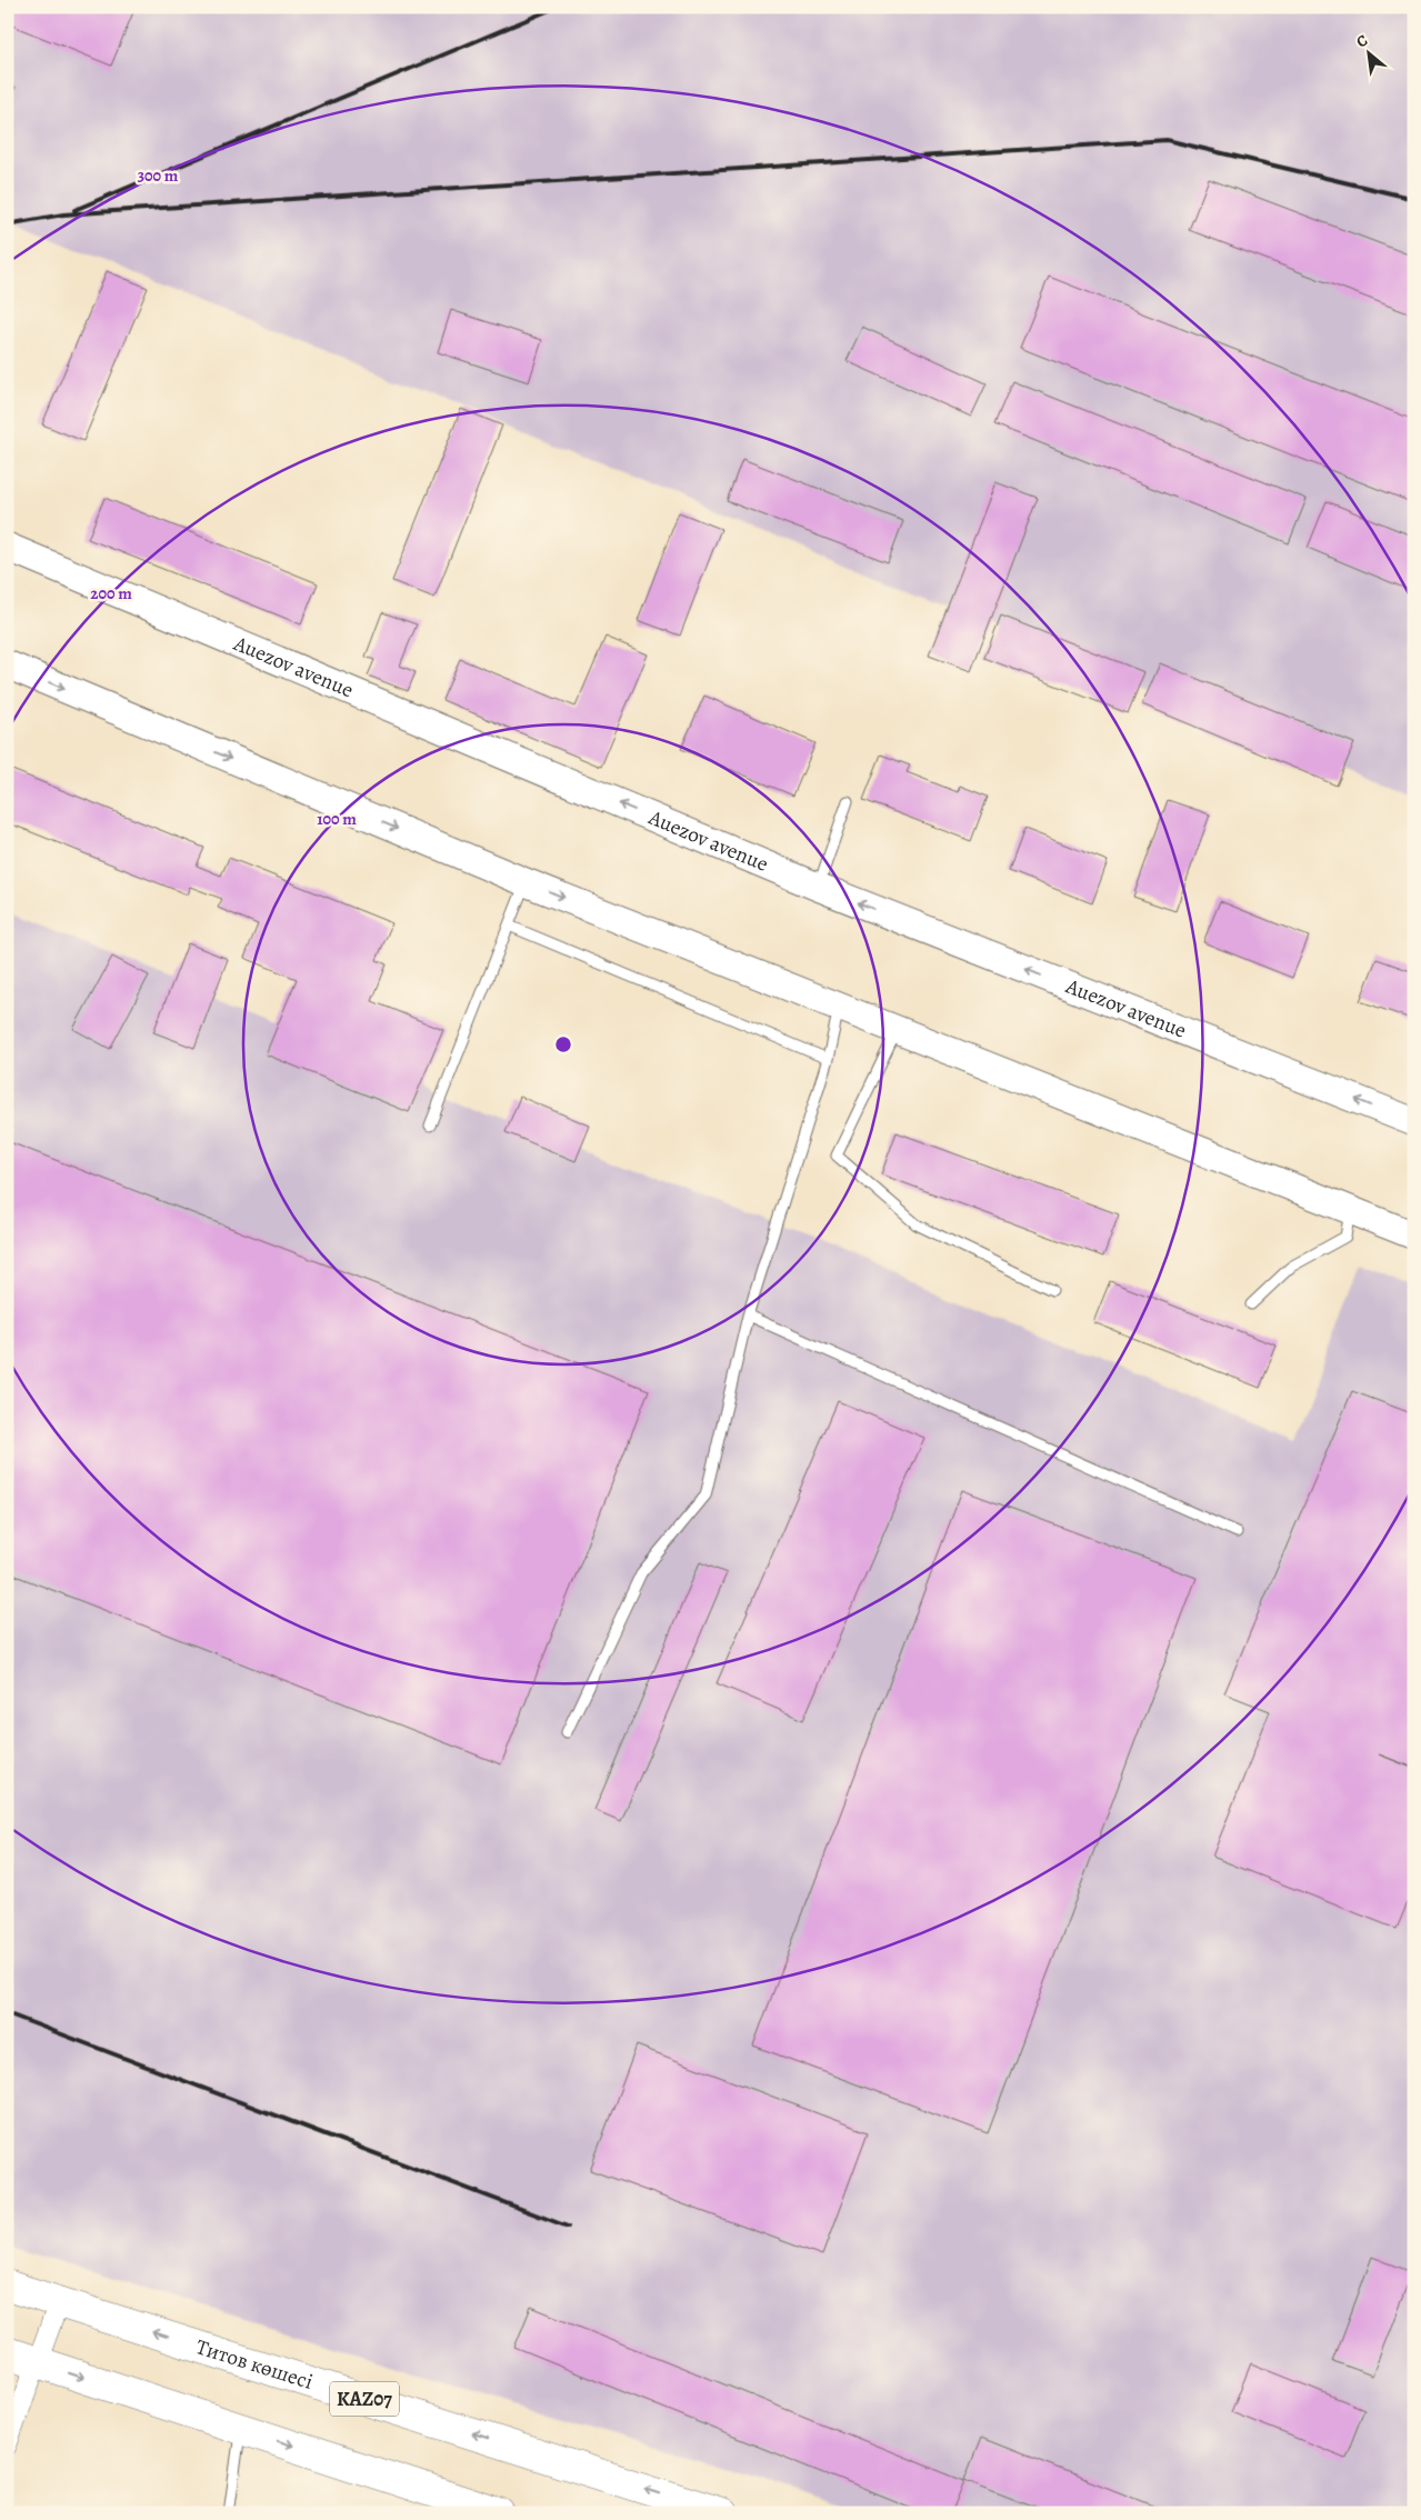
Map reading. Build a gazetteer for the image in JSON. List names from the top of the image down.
{
  "streets": {
    "highway": ["Титов көшесі", "KAZ07"],
    "main road": ["Auezov avenue"]
  },
  "north": "top left",
  "rings": ["300 m", "200 m", "100 m"]
}
